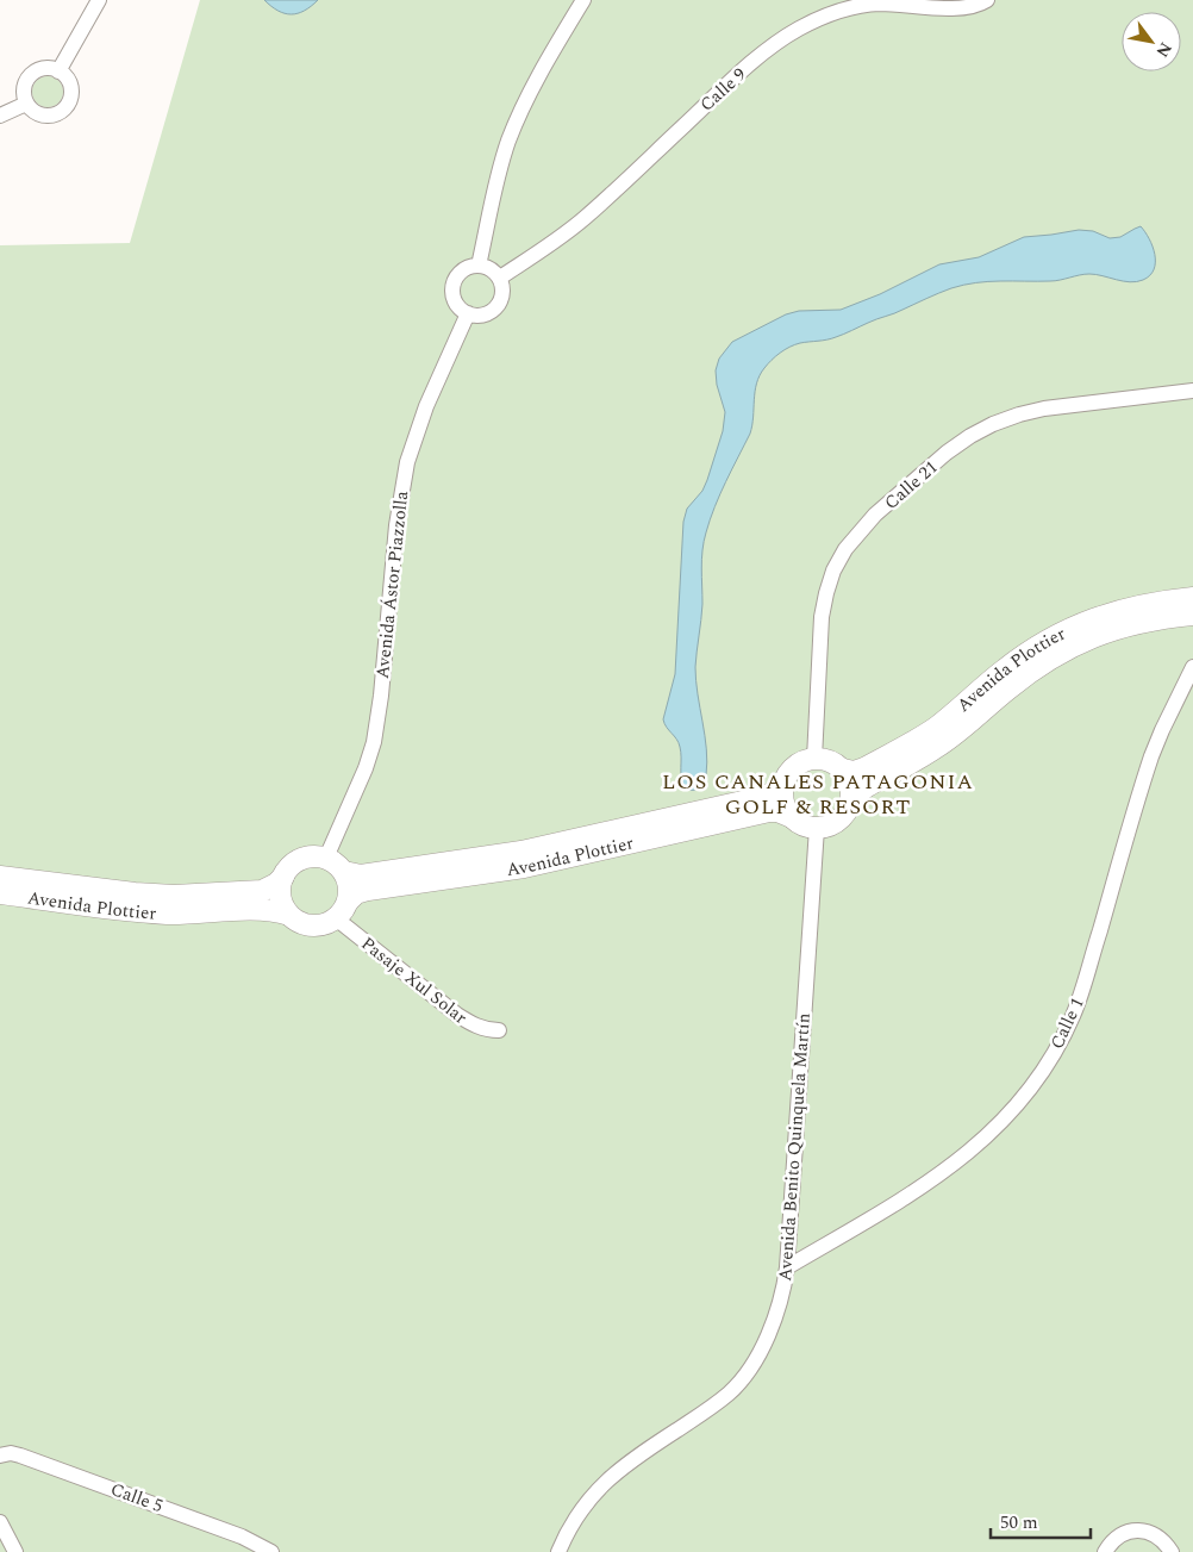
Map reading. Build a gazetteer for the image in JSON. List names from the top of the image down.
{
  "streets": {
    "street": [
      "Calle 9",
      "Calle 21",
      "Avenida Ástor Piazzolla",
      "Avenida Plottier",
      "Pasaje Xul Solar",
      "Calle 1",
      "Avenida Benito Quinquela Martín",
      "Calle 5"
    ]
  },
  "crossings": [
    ["Calle 9", "Avenida Ástor Piazzolla"],
    ["Calle 21", "Avenida Plottier"],
    ["Calle 21", "Avenida Benito Quinquela Martín"],
    ["Avenida Ástor Piazzolla", "Avenida Plottier"],
    ["Avenida Ástor Piazzolla", "Pasaje Xul Solar"],
    ["Avenida Plottier", "Pasaje Xul Solar"],
    ["Avenida Plottier", "Avenida Benito Quinquela Martín"],
    ["Calle 1", "Avenida Benito Quinquela Martín"]
  ],
  "districts": ["LOS CANALES PATAGONIA GOLF & RESORT"],
  "scale_bar": "50 m",
  "north": "bottom right"
}
